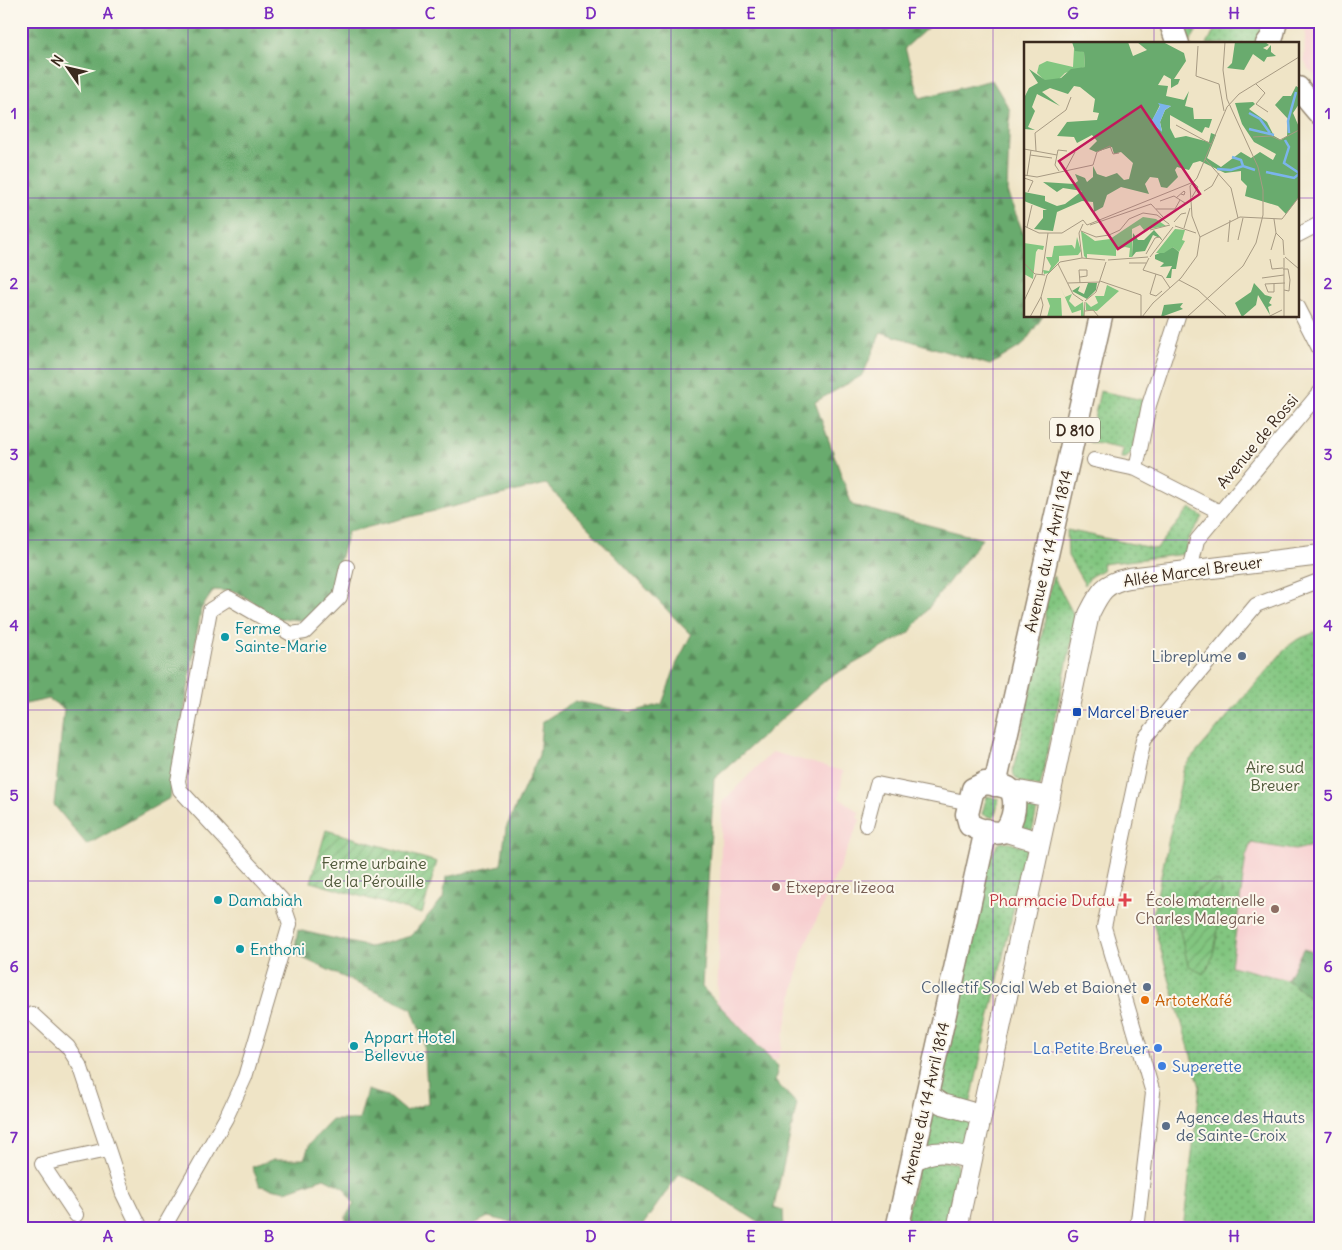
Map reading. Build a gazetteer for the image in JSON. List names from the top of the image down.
{
  "streets": {
    "main road": ["D 810", "Avenue du 14 Avril 1814"],
    "street": ["Avenue de Rossi", "Allée Marcel Breuer"]
  },
  "crossings": [
    ["Avenue de Rossi", "Allée Marcel Breuer"]
  ],
  "parks": ["Aire sud Breuer", "Ferme urbaine de la Pérouille"],
  "places": {
    "other": [
      "Ferme Sainte-Marie",
      "Libreplume",
      "Etxepare lizeoa",
      "Damabiah",
      "École maternelle Charles Malegarie",
      "Enthoni",
      "Collectif Social Web et Baionet",
      "ArtoteKafé",
      "Appart Hotel Bellevue",
      "La Petite Breuer",
      "Superette",
      "Agence des Hauts de Sainte-Croix"
    ],
    "transit": ["Marcel Breuer"],
    "health": ["Pharmacie Dufau"]
  },
  "north": "top left",
  "grid": {
    "columns": [
      "A",
      "B",
      "C",
      "D",
      "E",
      "F",
      "G",
      "H"
    ],
    "rows": [
      "1",
      "2",
      "3",
      "4",
      "5",
      "6",
      "7"
    ]
  }
}
